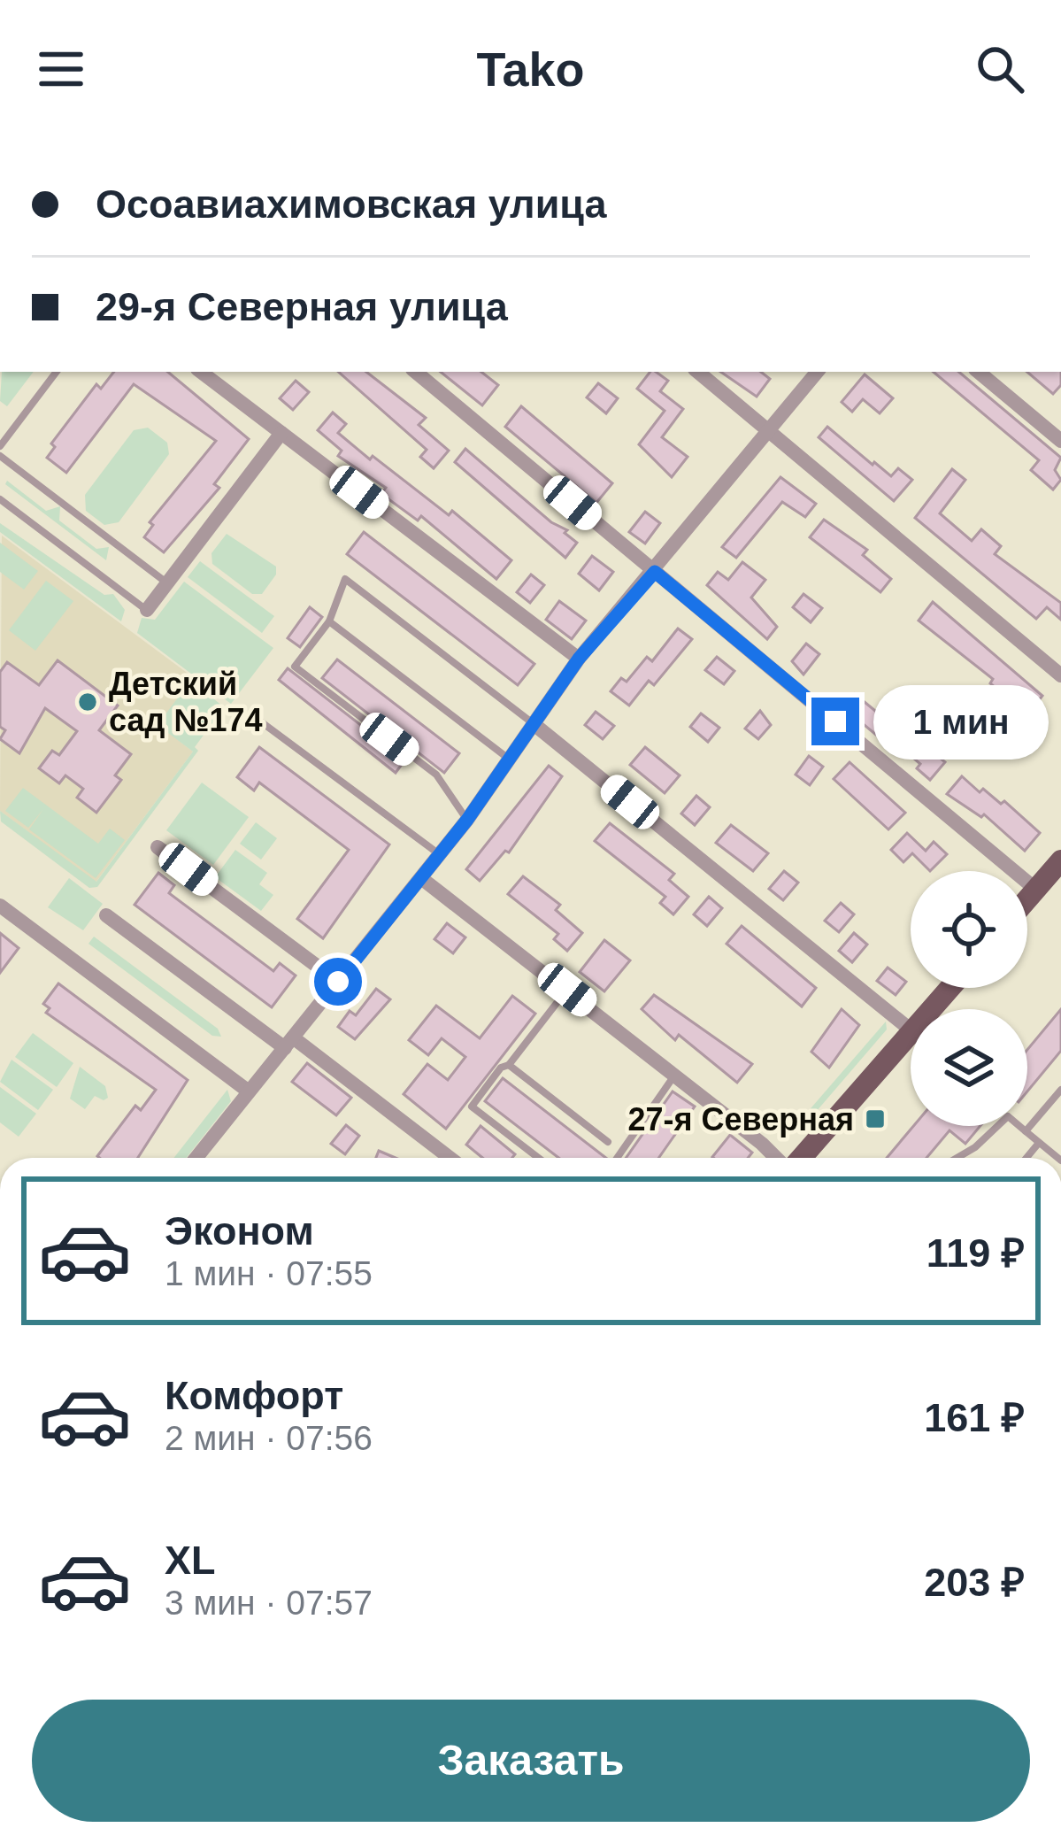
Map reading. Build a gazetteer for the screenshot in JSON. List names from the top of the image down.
{
  "places": {
    "other": ["Детский сад №174"],
    "transit": ["27-я Северная"]
  },
  "page": {
    "header": "Tako",
    "banner": ["Осоавиахимовская улица", "29-я Северная улица"],
    "bubble": "1 мин",
    "list": [
      {
        "name": "Эконом",
        "note": "1 мин · 07:55",
        "value": "119 ₽"
      },
      {
        "name": "Комфорт",
        "note": "2 мин · 07:56",
        "value": "161 ₽"
      },
      {
        "name": "XL",
        "note": "3 мин · 07:57",
        "value": "203 ₽"
      }
    ],
    "buttons": "Заказать"
  }
}
